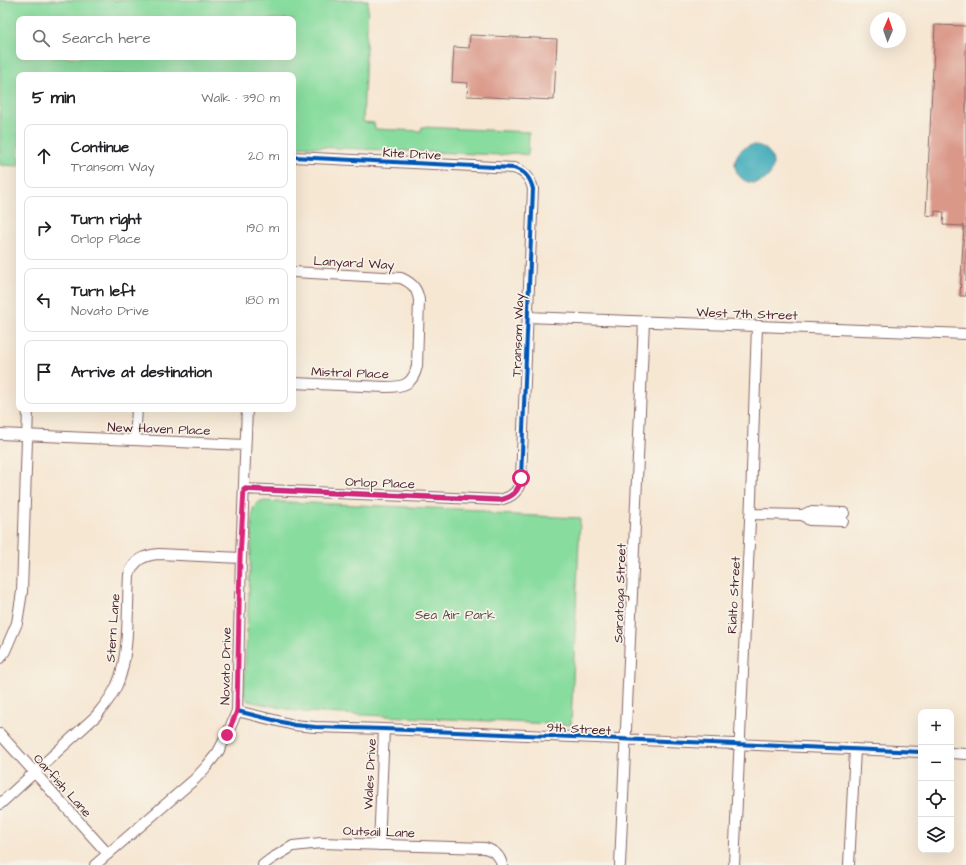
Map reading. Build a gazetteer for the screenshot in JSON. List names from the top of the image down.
{
  "streets": {
    "street": [
      "Kite Drive",
      "Lanyard Way",
      "West 7th Street",
      "Transom Way",
      "Mistral Place",
      "New Haven Place",
      "Orlop Place",
      "Saratoga Street",
      "Rialto Street",
      "Stern Lane",
      "Novato Drive",
      "9th Street",
      "Wales Drive",
      "Oarfish Lane",
      "Outsail Lane"
    ]
  },
  "crossings": [
    ["Kite Drive", "Transom Way"],
    ["Lanyard Way", "Mistral Place"],
    ["West 7th Street", "Transom Way"],
    ["West 7th Street", "Saratoga Street"],
    ["West 7th Street", "Rialto Street"],
    ["Transom Way", "Orlop Place"],
    ["New Haven Place", "Novato Drive"],
    ["Orlop Place", "Novato Drive"],
    ["Saratoga Street", "9th Street"],
    ["Rialto Street", "9th Street"],
    ["Stern Lane", "Novato Drive"],
    ["Stern Lane", "Oarfish Lane"],
    ["Novato Drive", "9th Street"],
    ["Novato Drive", "Oarfish Lane"],
    ["9th Street", "Wales Drive"],
    ["Wales Drive", "Outsail Lane"]
  ],
  "parks": ["Sea Air Park"],
  "north": "top",
  "page": {
    "search": "Search here",
    "heading": ["5 min", "Walk · 390 m"],
    "list": [
      ["Continue", "Transom Way", "20 m"],
      ["Turn right", "Orlop Place", "190 m"],
      ["Turn left", "Novato Drive", "180 m"],
      "Arrive at destination"
    ],
    "map_buttons": ["+", "−"]
  }
}
